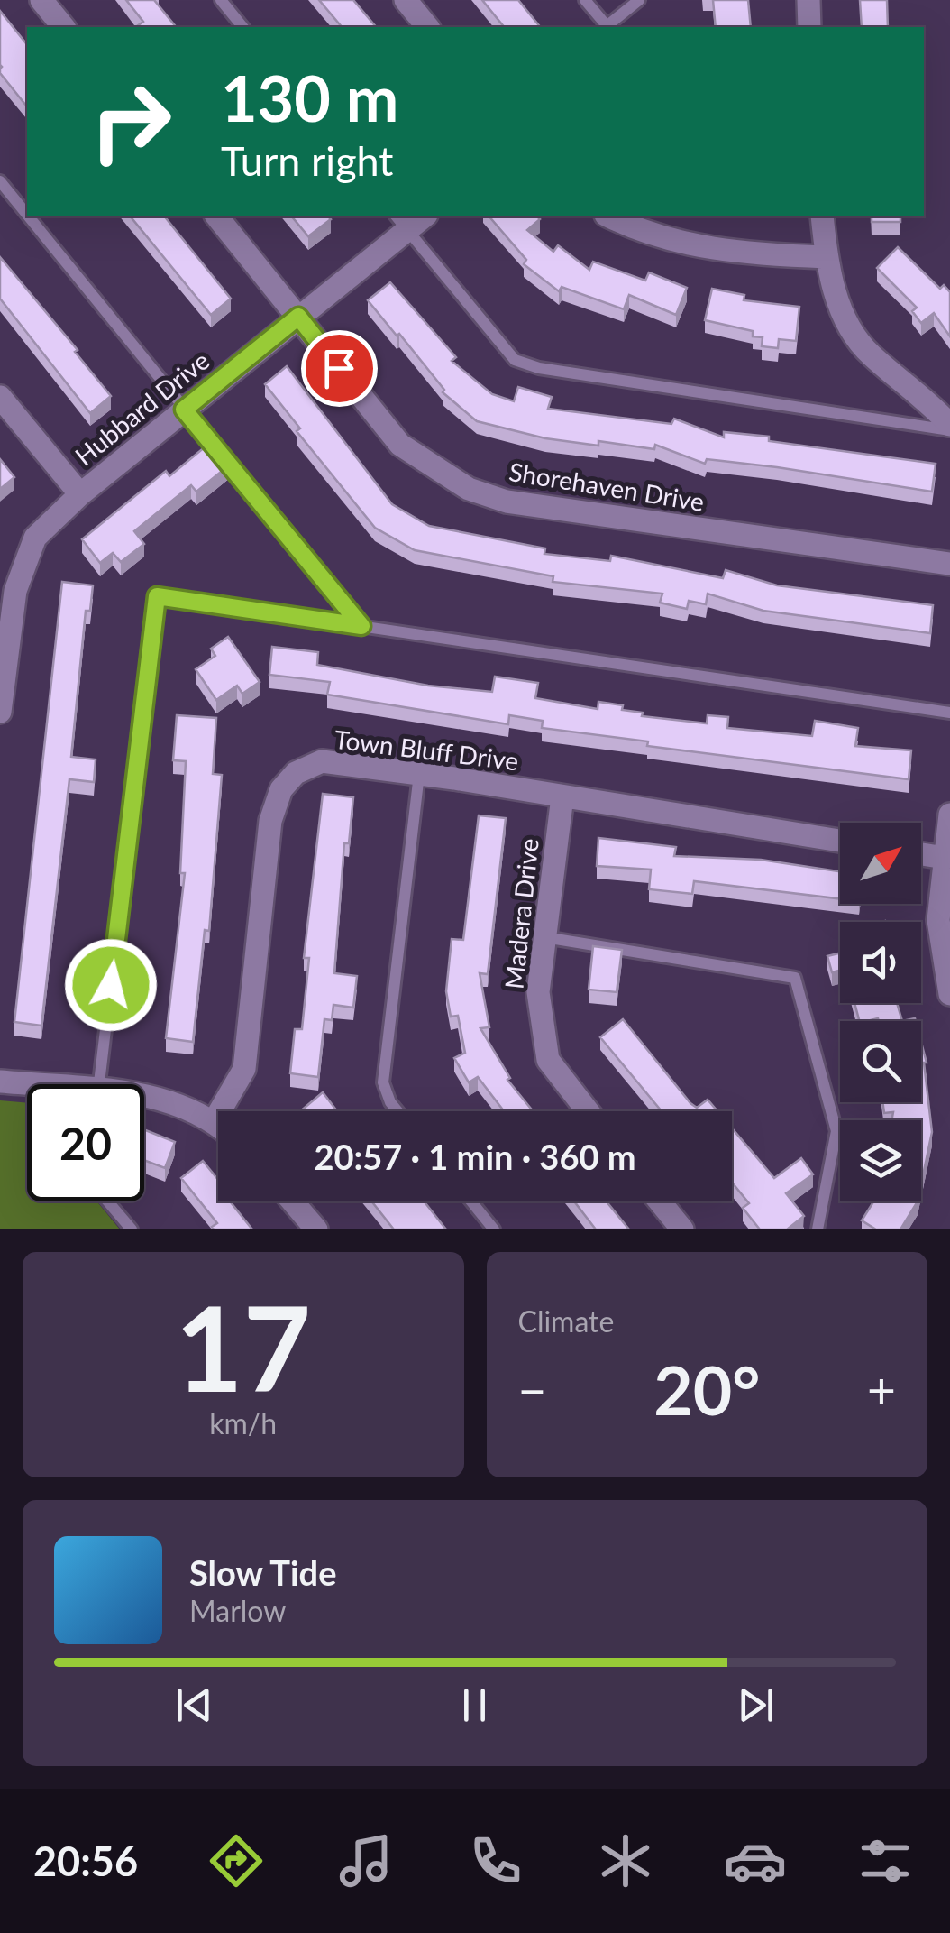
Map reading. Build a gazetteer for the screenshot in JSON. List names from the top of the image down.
{
  "streets": {
    "street": [
      "Hubbard Drive",
      "Shorehaven Drive",
      "Town Bluff Drive",
      "Madera Drive"
    ]
  },
  "crossings": [
    ["Hubbard Drive", "Shorehaven Drive"],
    ["Town Bluff Drive", "Madera Drive"]
  ],
  "north": "top right",
  "page": {
    "turn": ["130 m", "Turn right"],
    "limit": "20",
    "trip": "20:57 · 1 min · 360 m",
    "tile": [
      ["17", "km/h"],
      "Climate"
    ],
    "heat": ["−", "20°", "+"],
    "song": ["Slow Tide", "Marlow"],
    "tabs": "20:56"
  }
}
